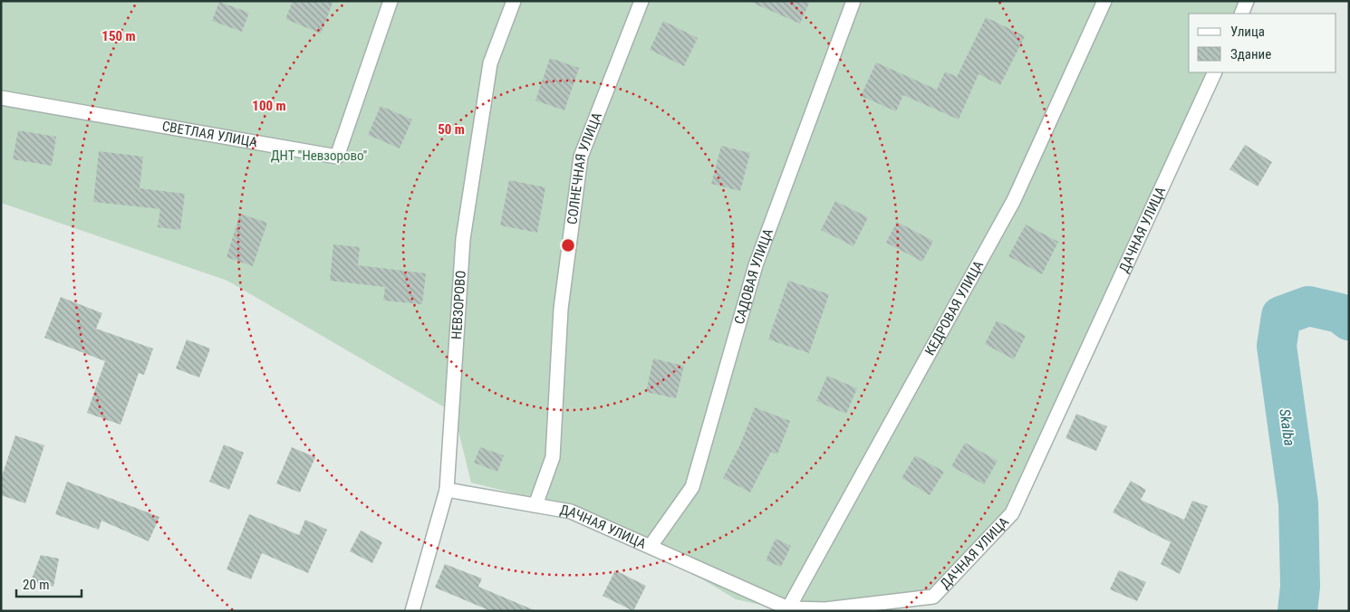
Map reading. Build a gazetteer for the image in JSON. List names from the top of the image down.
{
  "streets": {
    "street": [
      "СВЕТЛАЯ УЛИЦА",
      "СОЛНЕЧНАЯ УЛИЦА",
      "ДАЧНАЯ УЛИЦА",
      "САДОВАЯ УЛИЦА",
      "НЕВЗОРОВО",
      "КЕДРОВАЯ УЛИЦА"
    ]
  },
  "crossings": [
    ["СОЛНЕЧНАЯ УЛИЦА", "ДАЧНАЯ УЛИЦА"],
    ["ДАЧНАЯ УЛИЦА", "САДОВАЯ УЛИЦА"],
    ["ДАЧНАЯ УЛИЦА", "НЕВЗОРОВО"],
    ["ДАЧНАЯ УЛИЦА", "КЕДРОВАЯ УЛИЦА"]
  ],
  "water": ["Skalba"],
  "parks": ["ДНТ \"Невзорово\""],
  "legend": ["Улица", "Здание"],
  "scale_bar": "20 m",
  "rings": ["150 m", "100 m", "50 m"]
}
